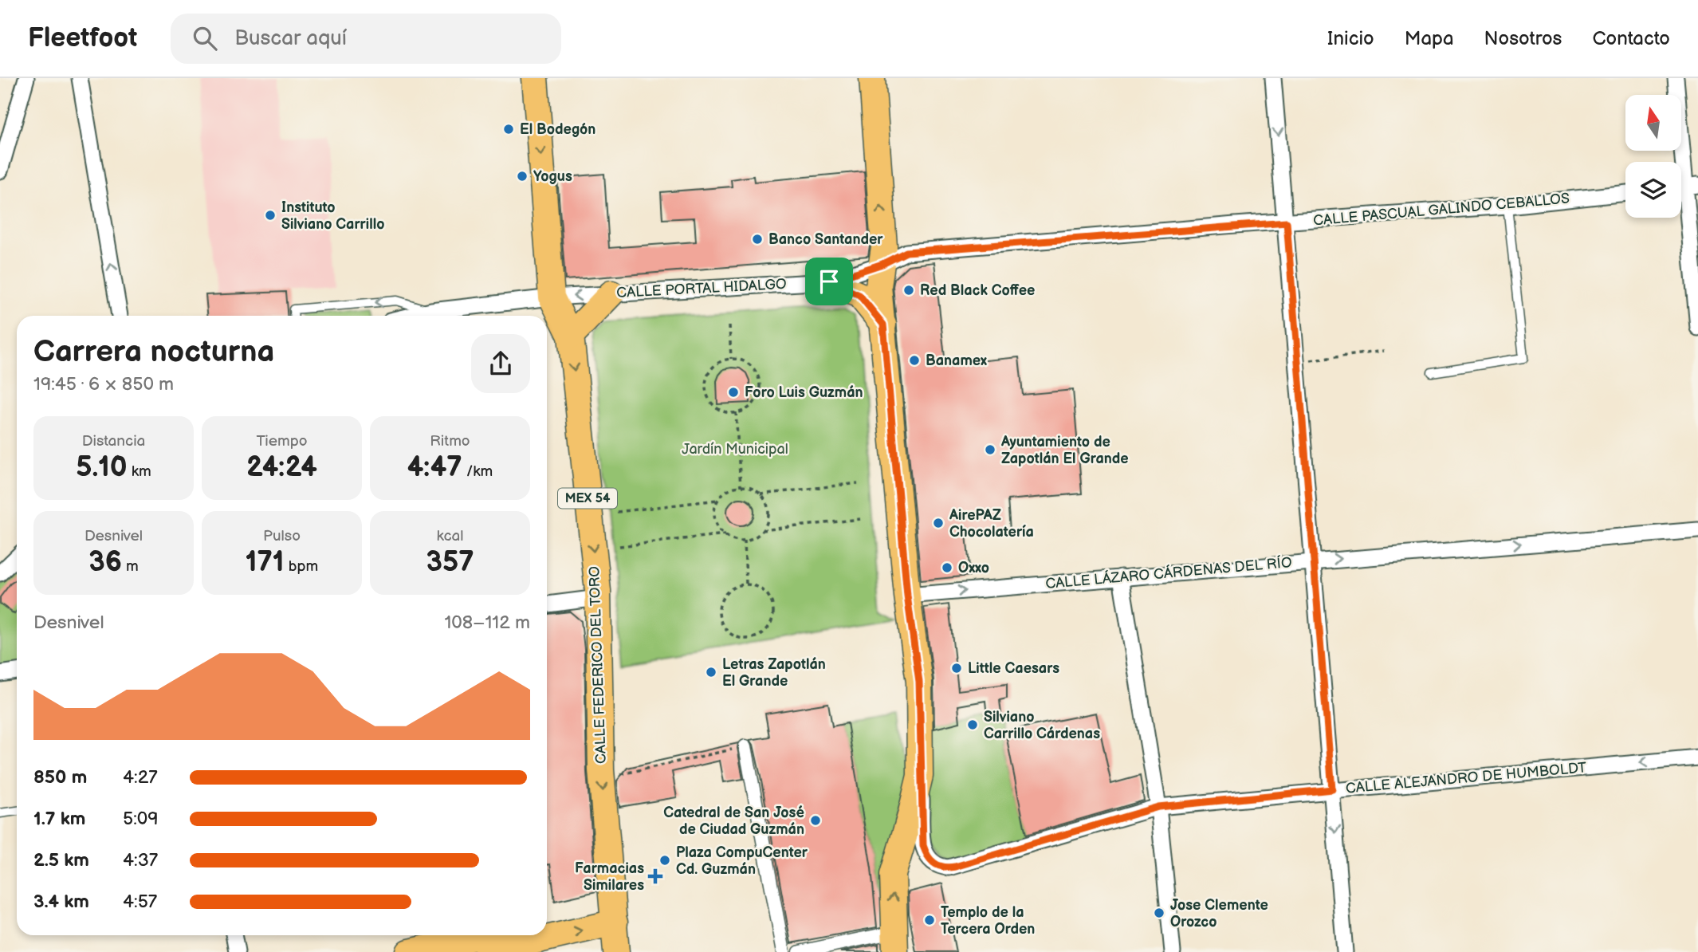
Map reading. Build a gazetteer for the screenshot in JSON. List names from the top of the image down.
{
  "streets": {
    "main road": ["MEX 54", "CALLE FEDERICO DEL TORO"],
    "street": [
      "CALLE PASCUAL GALINDO CEBALLOS",
      "CALLE PORTAL HIDALGO",
      "CALLE LÁZARO CÁRDENAS DEL RÍO",
      "CALLE ALEJANDRO DE HUMBOLDT"
    ]
  },
  "crossings": [
    ["CALLE PASCUAL GALINDO CEBALLOS", "CALLE PORTAL HIDALGO"],
    ["CALLE PORTAL HIDALGO", "CALLE FEDERICO DEL TORO"],
    ["MEX 54", "CALLE FEDERICO DEL TORO"]
  ],
  "one_way": ["CALLE LÁZARO CÁRDENAS DEL RÍO", "CALLE FEDERICO DEL TORO", "CALLE ALEJANDRO DE HUMBOLDT"],
  "parks": ["Jardín Municipal"],
  "places": {
    "other": [
      "El Bodegón",
      "Yogus",
      "Instituto Silviano Carrillo",
      "Banco Santander",
      "Red Black Coffee",
      "Banamex",
      "Foro Luis Guzmán",
      "Ayuntamiento de Zapotlán El Grande",
      "AirePAZ Chocolatería",
      "Oxxo",
      "Little Caesars",
      "Letras Zapotlán El Grande",
      "Silviano Carrillo Cárdenas",
      "Catedral de San José de Ciudad Guzmán",
      "Plaza CompuCenter Cd. Guzmán",
      "Jose Clemente Orozco",
      "Templo de la Tercera Orden"
    ],
    "health": ["Farmacias Similares"]
  },
  "north": "top",
  "page": {
    "header": "Fleetfoot",
    "search": "Buscar aquí",
    "nav": [
      "Inicio",
      "Mapa",
      "Nosotros",
      "Contacto"
    ],
    "heading": ["Carrera nocturna", "19:45 · 6 × 850 m"],
    "stats": [
      ["Distancia", "5.10 km"],
      ["Tiempo", "24:24"],
      ["Ritmo", "4:47 /km"],
      ["Desnivel", "36 m"],
      ["Pulso", "171 bpm"],
      ["kcal", "357"]
    ],
    "chart": ["Desnivel", "108–112 m"],
    "list": [
      {
        "name": "850 m",
        "note": "4:27"
      },
      {
        "name": "1.7 km",
        "note": "5:09"
      },
      {
        "name": "2.5 km",
        "note": "4:37"
      },
      {
        "name": "3.4 km",
        "note": "4:57"
      }
    ]
  }
}
